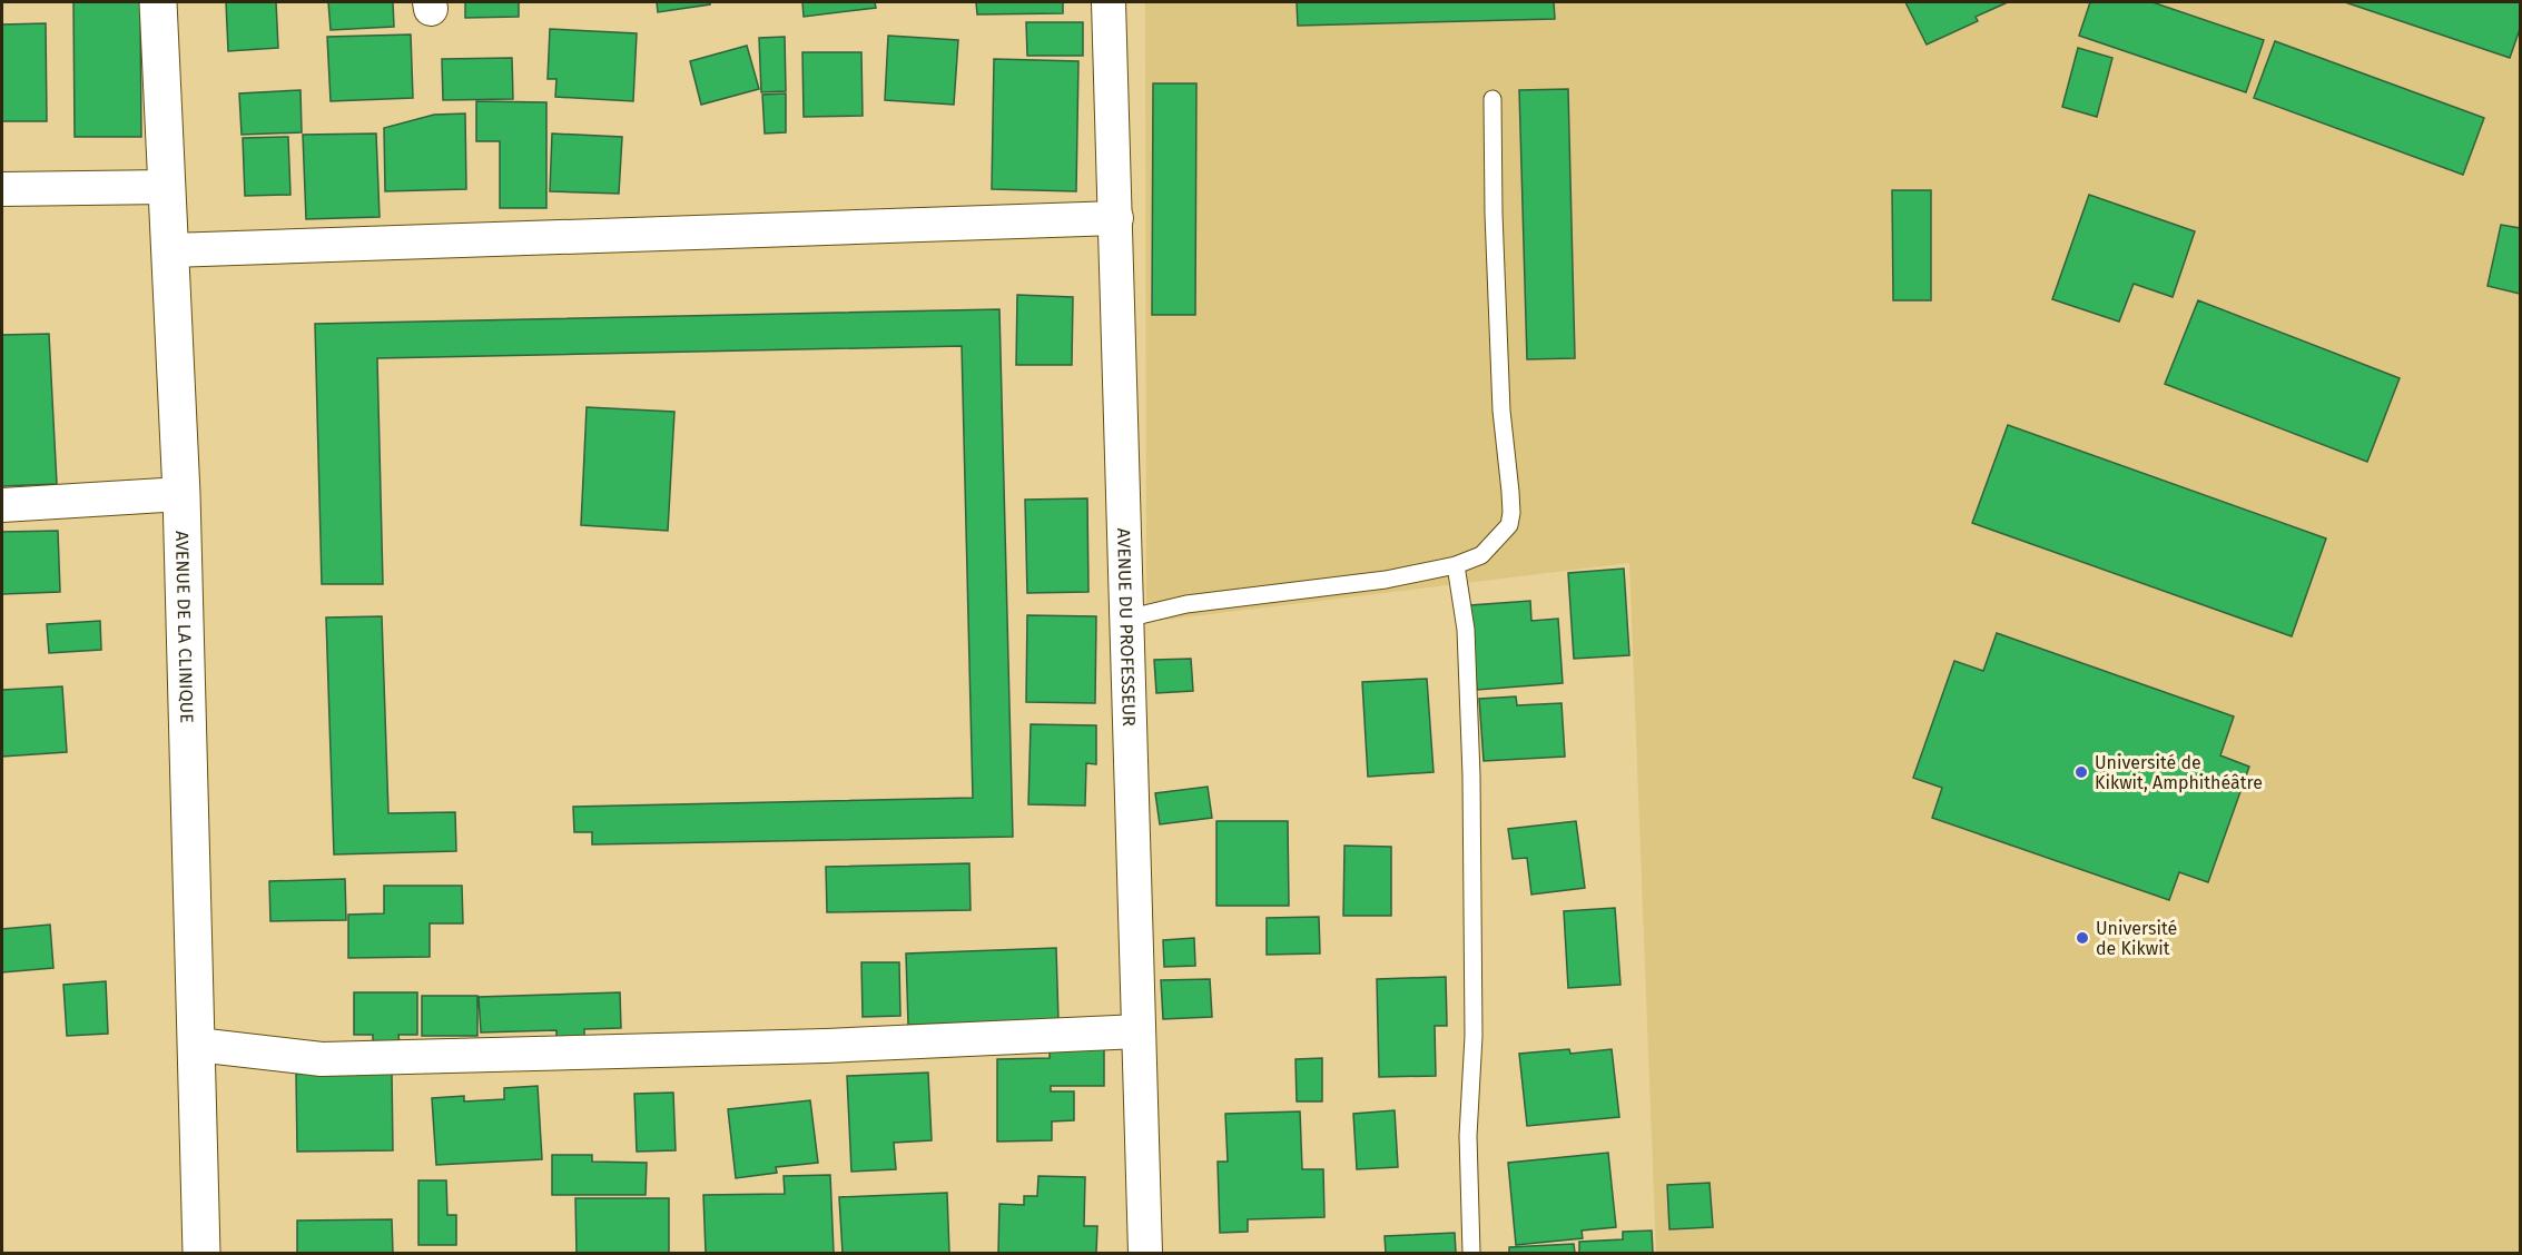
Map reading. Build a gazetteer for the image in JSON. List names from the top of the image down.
{
  "streets": {
    "street": ["AVENUE DE LA CLINIQUE", "AVENUE DU PROFESSEUR"]
  },
  "places": ["Université de Kikwit, Amphithéâtre", "Université de Kikwit"]
}
